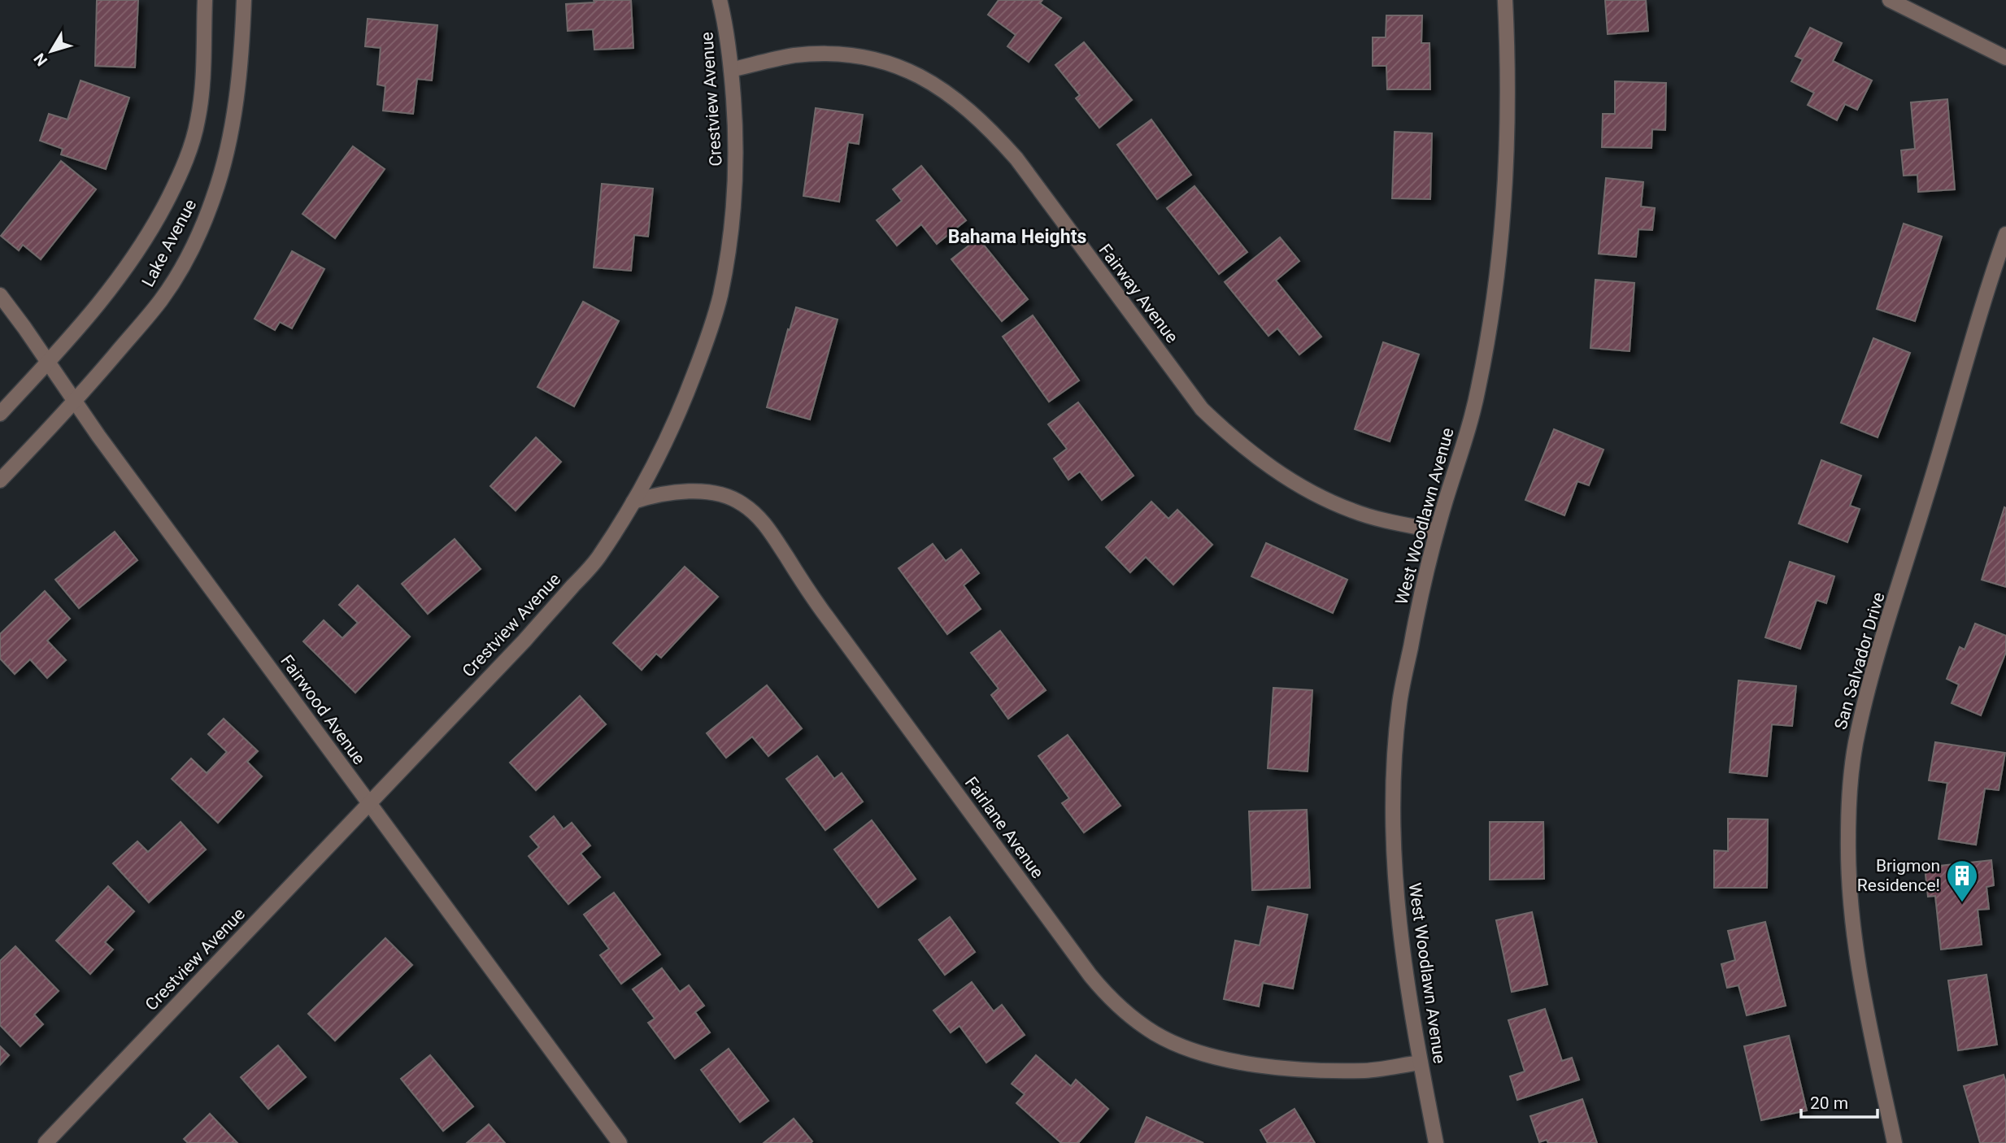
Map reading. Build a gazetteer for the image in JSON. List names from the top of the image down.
{
  "streets": {
    "street": [
      "Crestview Avenue",
      "Lake Avenue",
      "Fairway Avenue",
      "West Woodlawn Avenue",
      "San Salvador Drive",
      "Fairwood Avenue",
      "Fairlane Avenue"
    ]
  },
  "crossings": [
    ["Crestview Avenue", "Fairway Avenue"],
    ["Crestview Avenue", "Fairwood Avenue"],
    ["Crestview Avenue", "Fairlane Avenue"],
    ["Lake Avenue", "Fairwood Avenue"],
    ["Fairway Avenue", "West Woodlawn Avenue"],
    ["West Woodlawn Avenue", "Fairlane Avenue"]
  ],
  "districts": ["Bahama Heights"],
  "places": {
    "building": ["Brigmon Residence!"]
  },
  "scale_bar": "20 m",
  "north": "bottom left"
}
